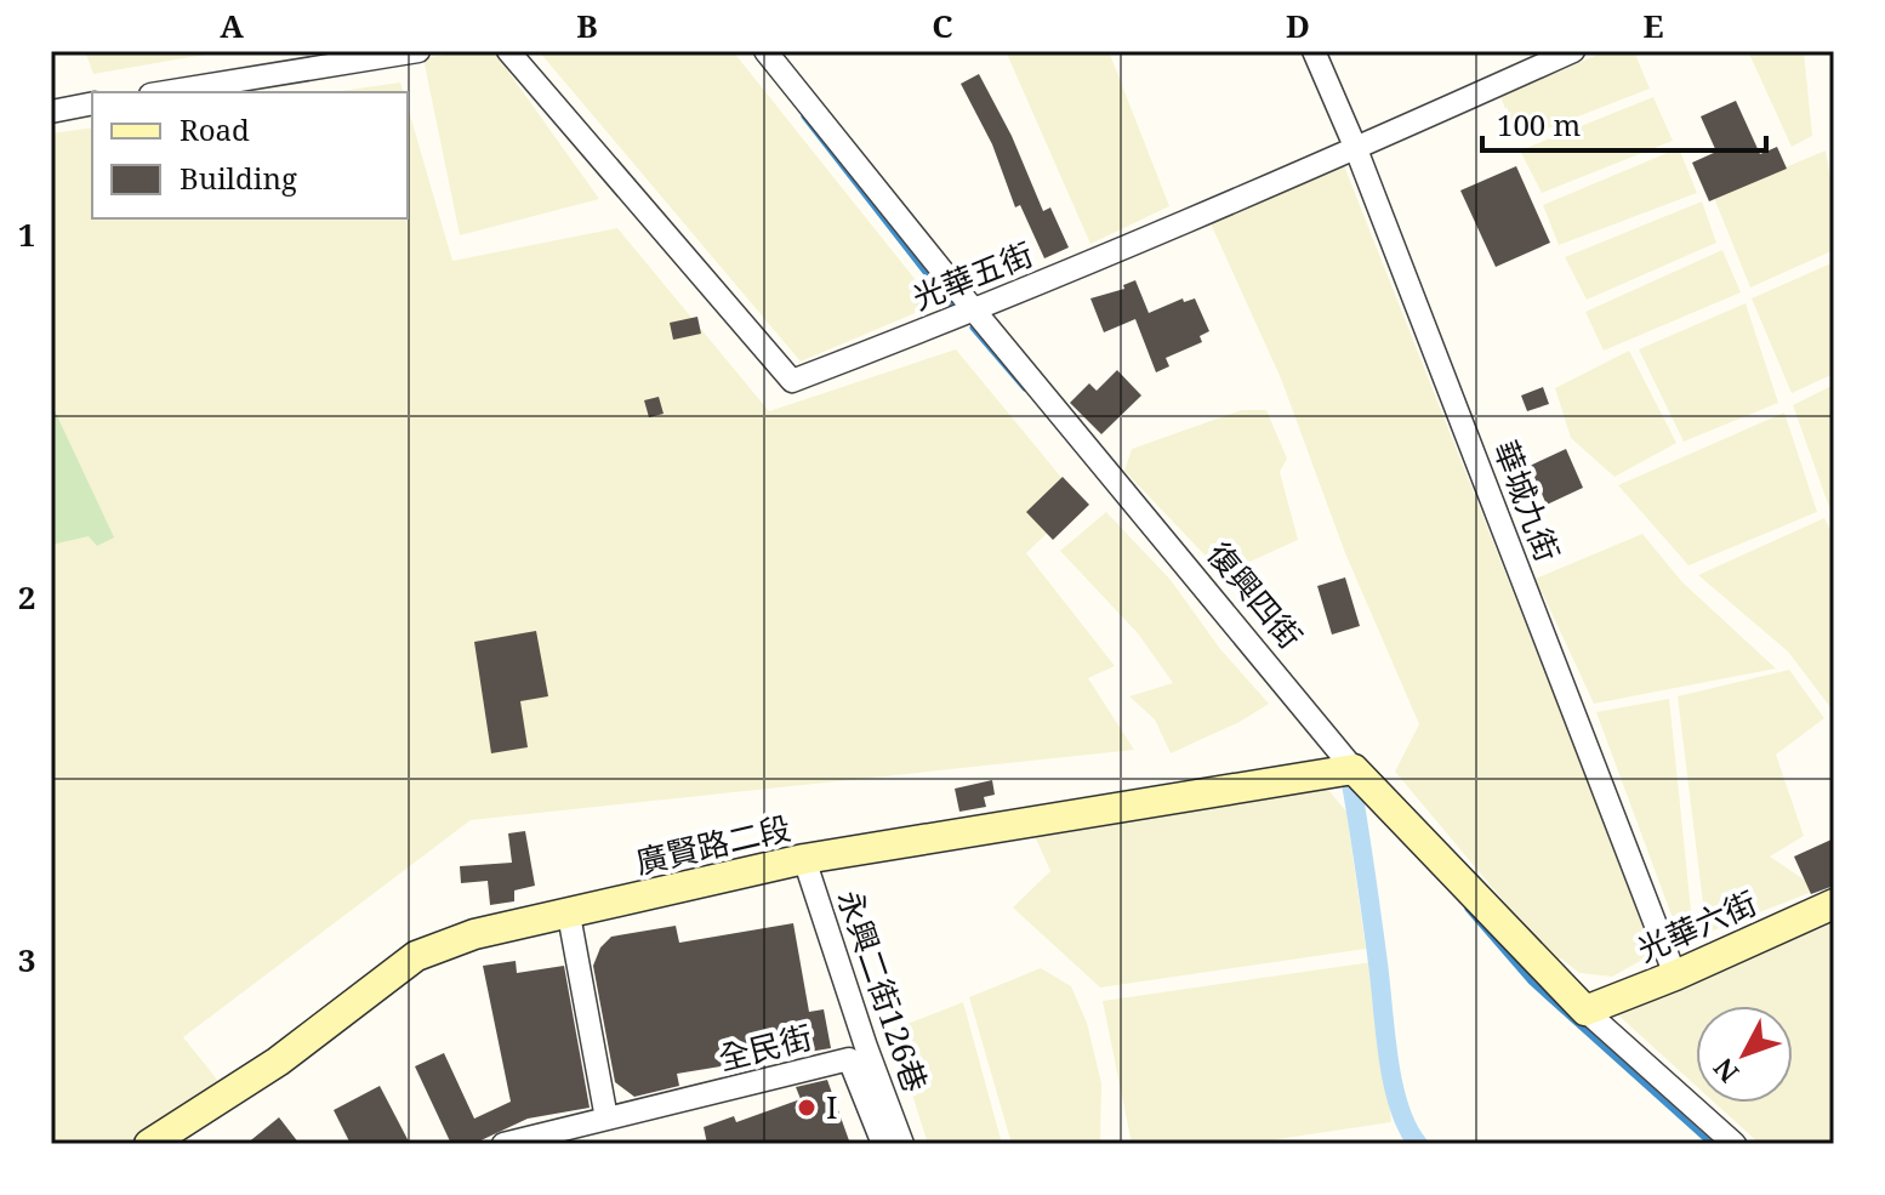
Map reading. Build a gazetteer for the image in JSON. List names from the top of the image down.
{
  "streets": {
    "street": [
      "光華五街",
      "華城九街",
      "復興四街",
      "廣賢路二段",
      "光華六街",
      "永興二街126巷",
      "全民街"
    ]
  },
  "crossings": [
    ["光華五街", "華城九街"],
    ["光華五街", "復興四街"],
    ["華城九街", "光華六街"],
    ["復興四街", "廣賢路二段"],
    ["復興四街", "光華六街"],
    ["廣賢路二段", "永興二街126巷"]
  ],
  "places": ["I"],
  "legend": ["Road", "Building"],
  "scale_bar": "100 m",
  "north": "bottom left",
  "grid": {
    "columns": [
      "A",
      "B",
      "C",
      "D",
      "E"
    ],
    "rows": ["1", "2", "3"]
  }
}
